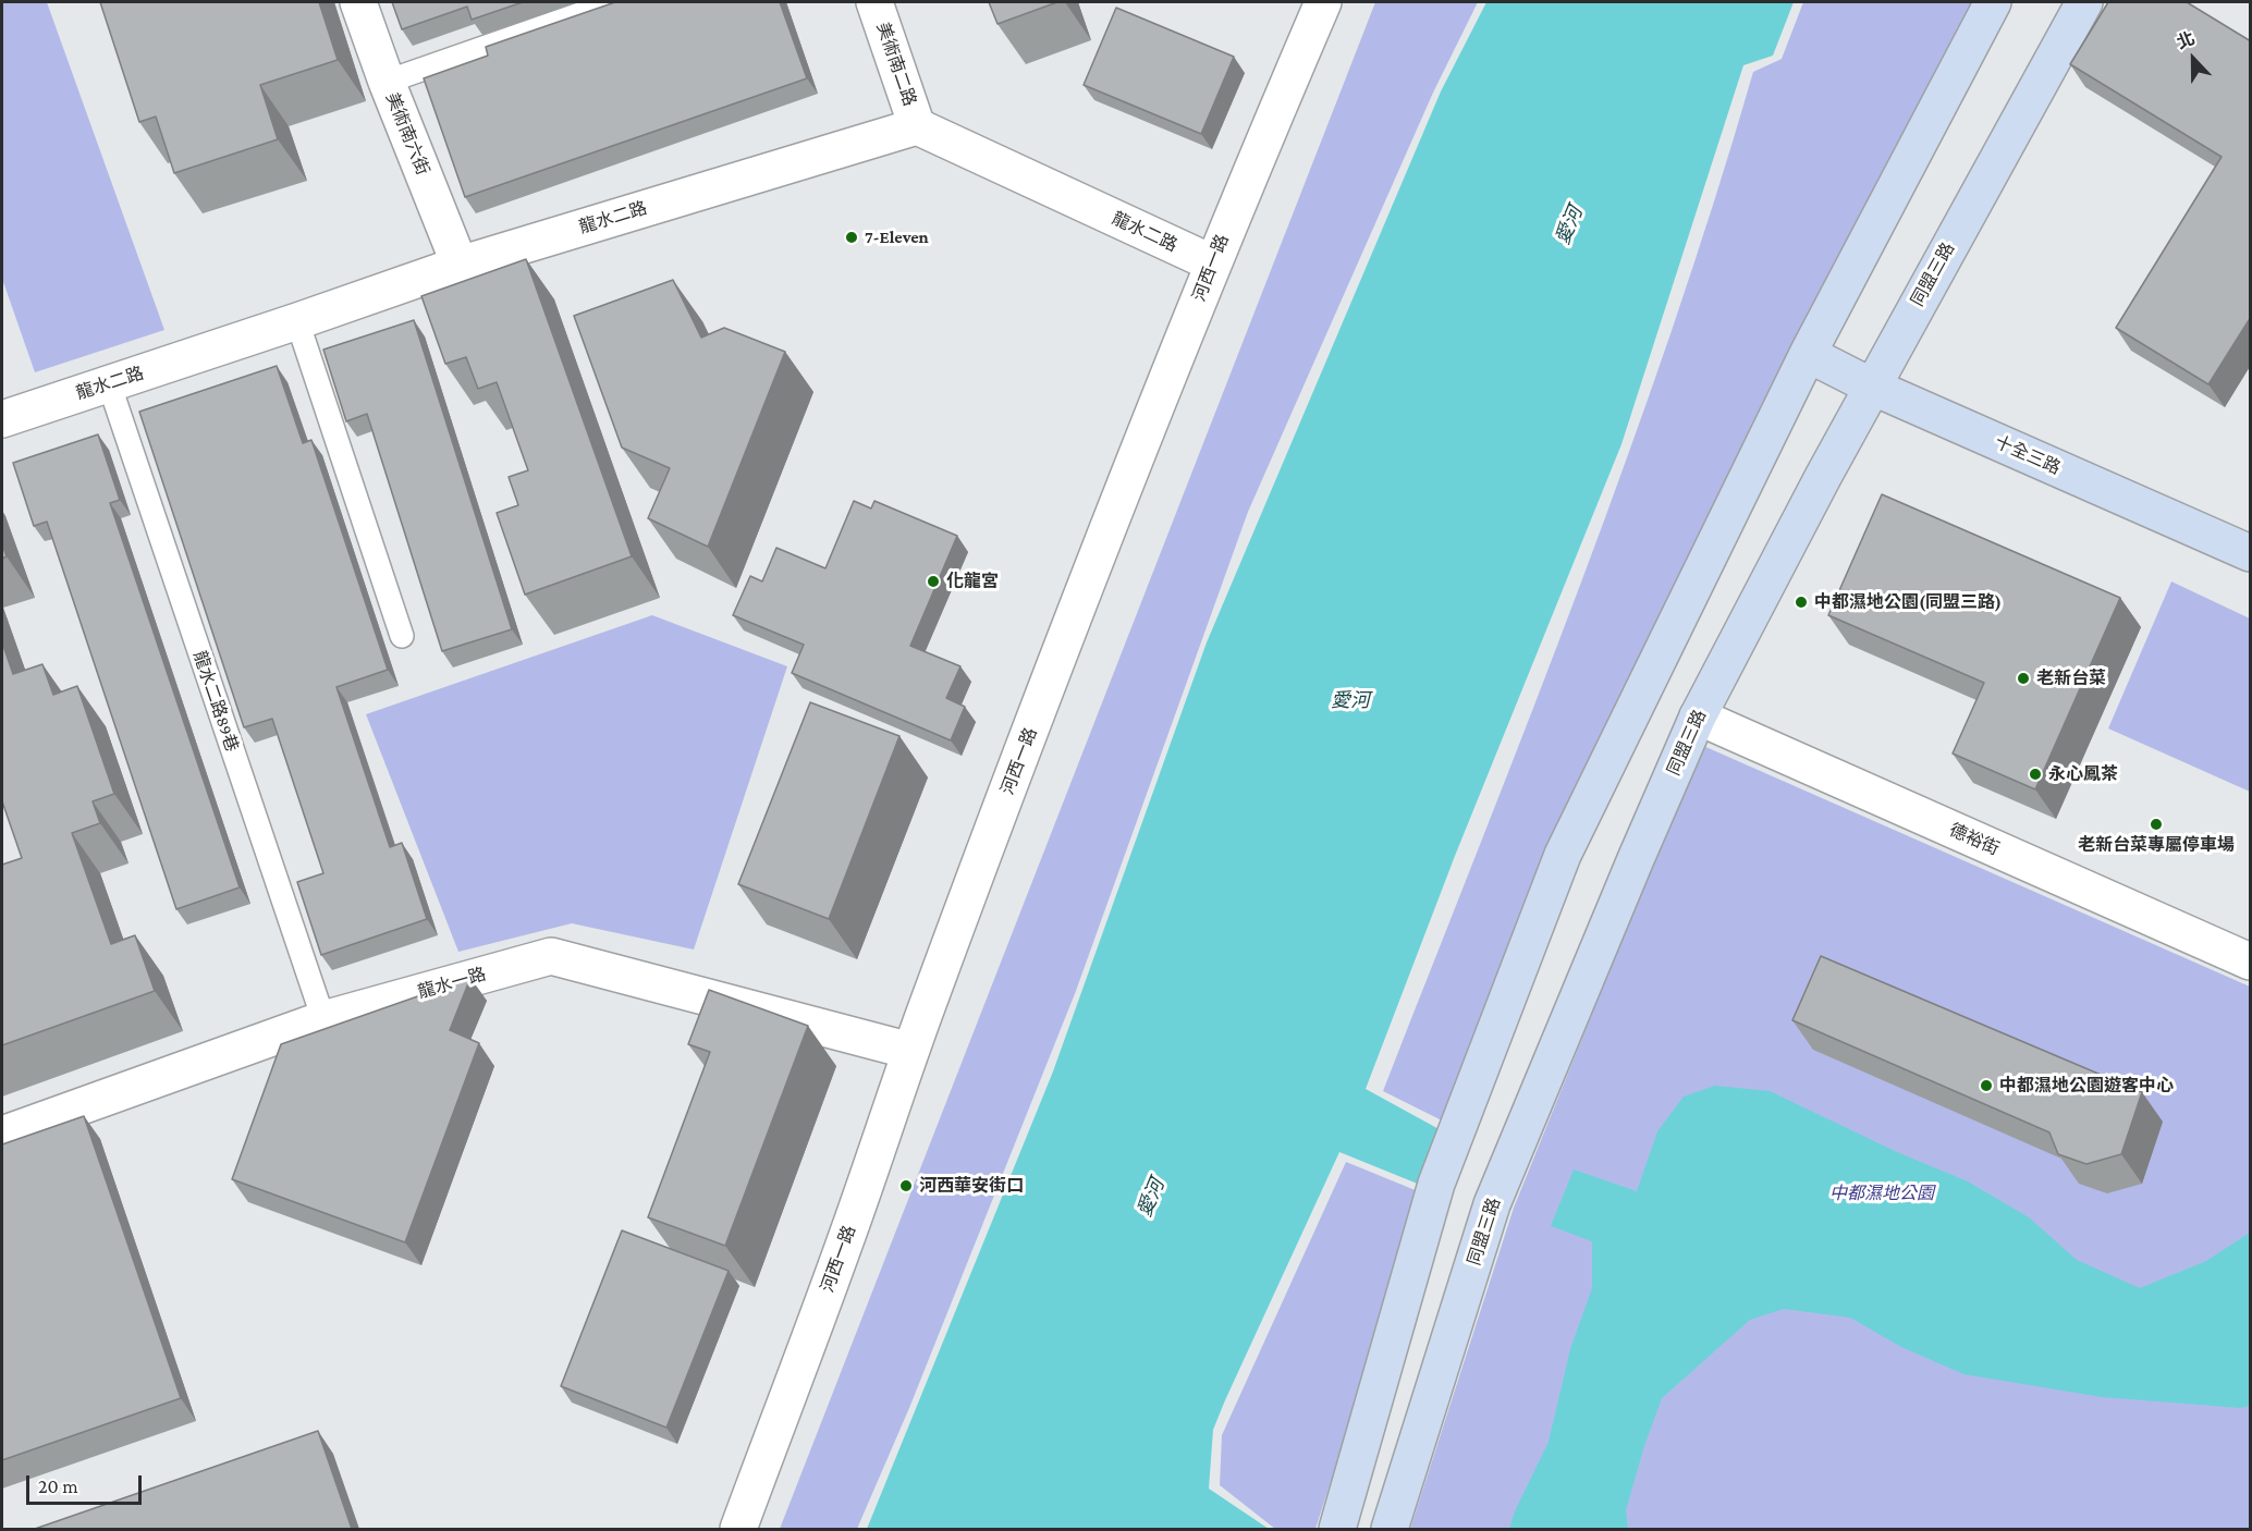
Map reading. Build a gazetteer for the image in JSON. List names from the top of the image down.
{
  "streets": {
    "street": [
      "美術南二路",
      "美術南六街",
      "龍水二路",
      "河西一路",
      "同盟三路",
      "十全三路",
      "德裕街",
      "龍水一路"
    ],
    "lane": ["龍水二路89巷"]
  },
  "crossings": [
    ["美術南二路", "龍水二路"],
    ["美術南六街", "龍水二路"],
    ["龍水二路", "河西一路"],
    ["龍水二路", "龍水二路89巷"],
    ["河西一路", "龍水一路"],
    ["同盟三路", "十全三路"],
    ["同盟三路", "德裕街"],
    ["龍水二路89巷", "龍水一路"]
  ],
  "water": ["愛河"],
  "parks": ["中都濕地公園"],
  "places": [
    "7-Eleven",
    "化龍宮",
    "中都濕地公園(同盟三路)",
    "老新台菜",
    "永心鳳茶",
    "老新台菜專屬停車場",
    "中都濕地公園遊客中心",
    "河西華安街口"
  ],
  "scale_bar": "20 m",
  "north": "top"
}
